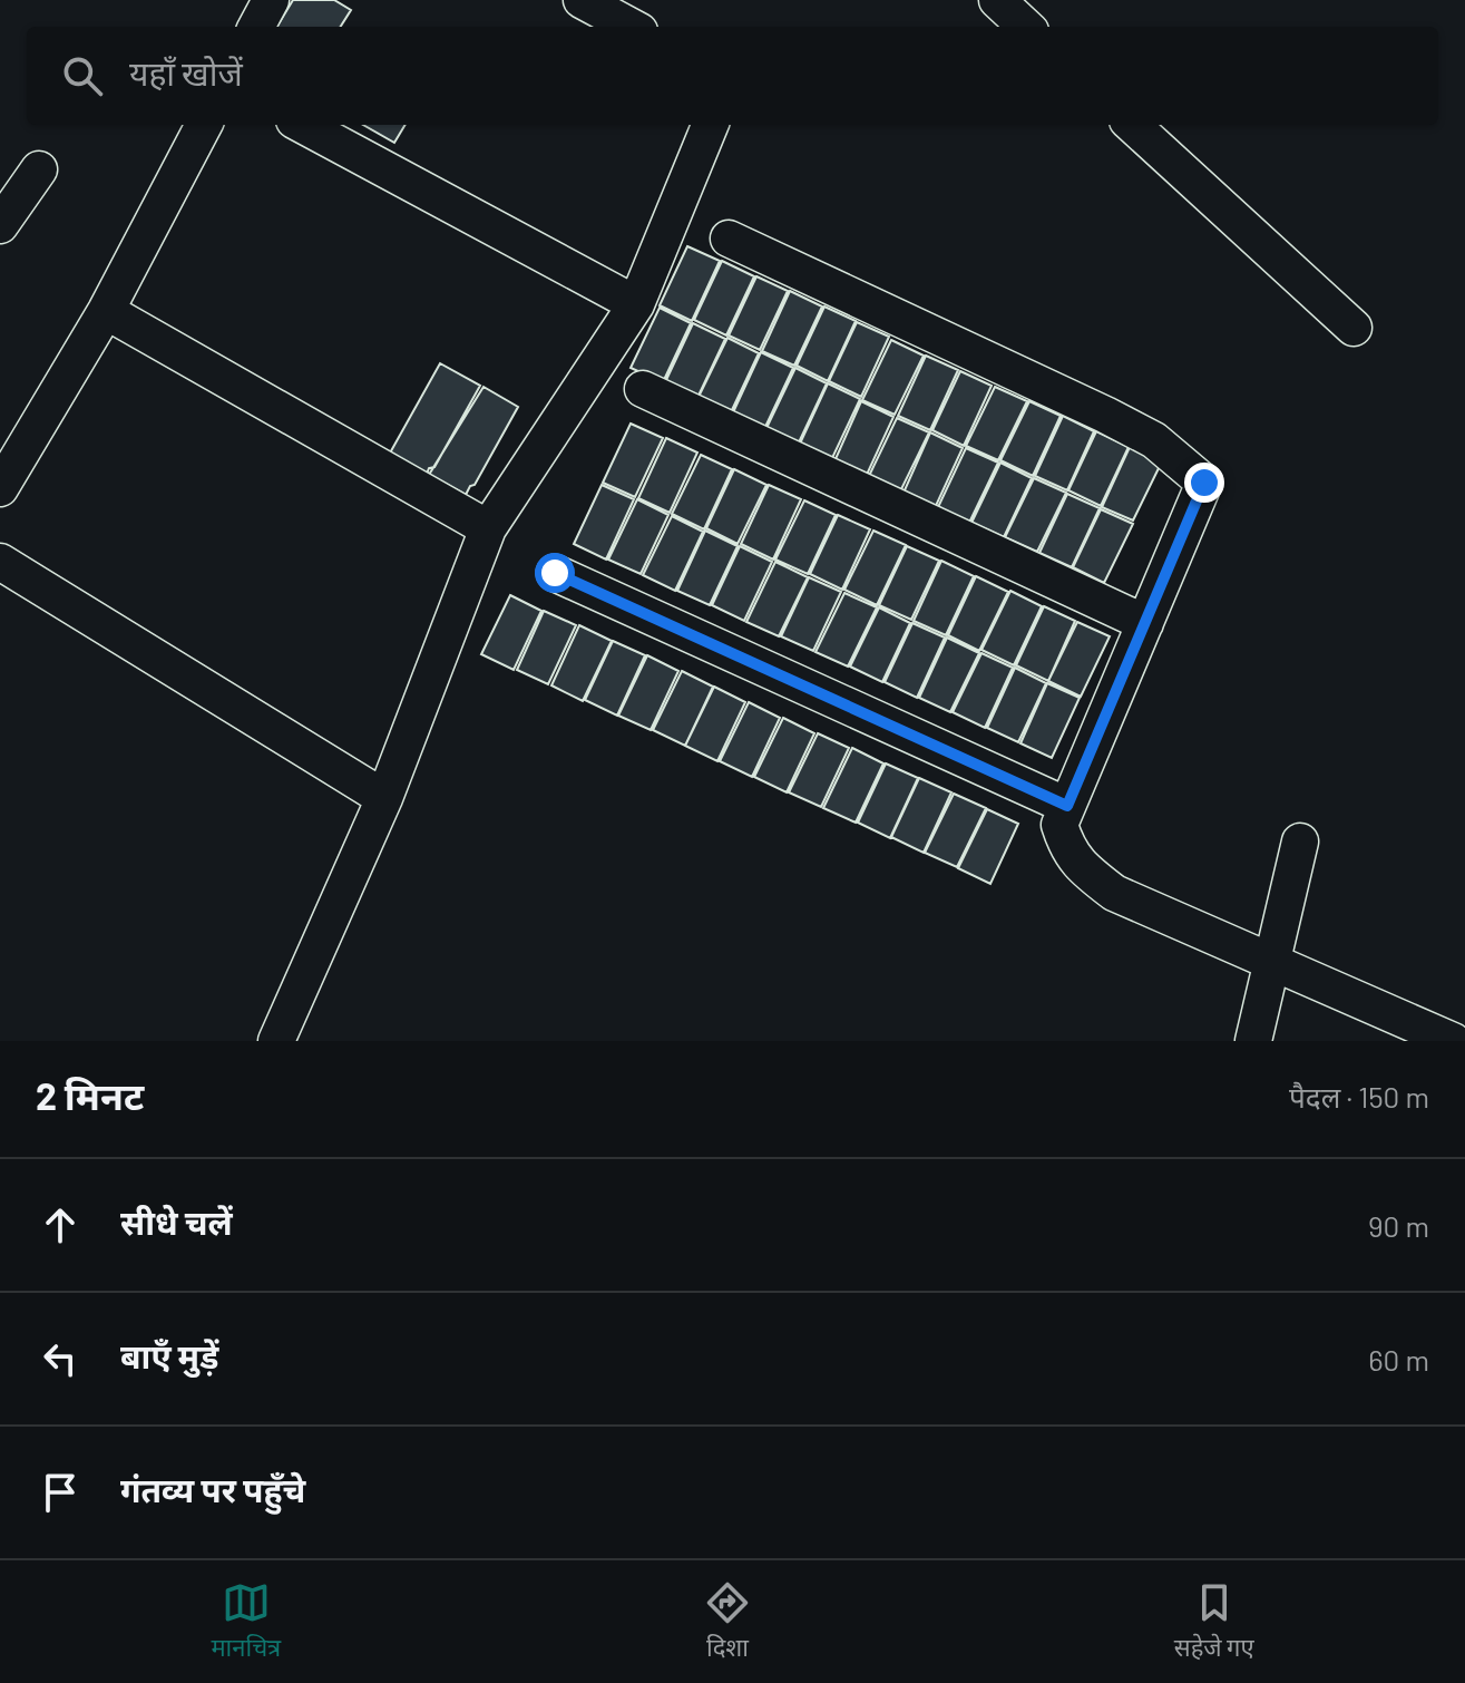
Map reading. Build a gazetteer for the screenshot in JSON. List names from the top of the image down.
{
  "page": {
    "search": "यहाँ खोजें",
    "heading": ["2 मिनट", "पैदल · 150 m"],
    "list": [
      ["सीधे चलें", "90 m"],
      ["बाएँ मुड़ें", "60 m"],
      "गंतव्य पर पहुँचे"
    ],
    "nav": ["मानचित्र", "दिशा", "सहेजे गए"]
  }
}
